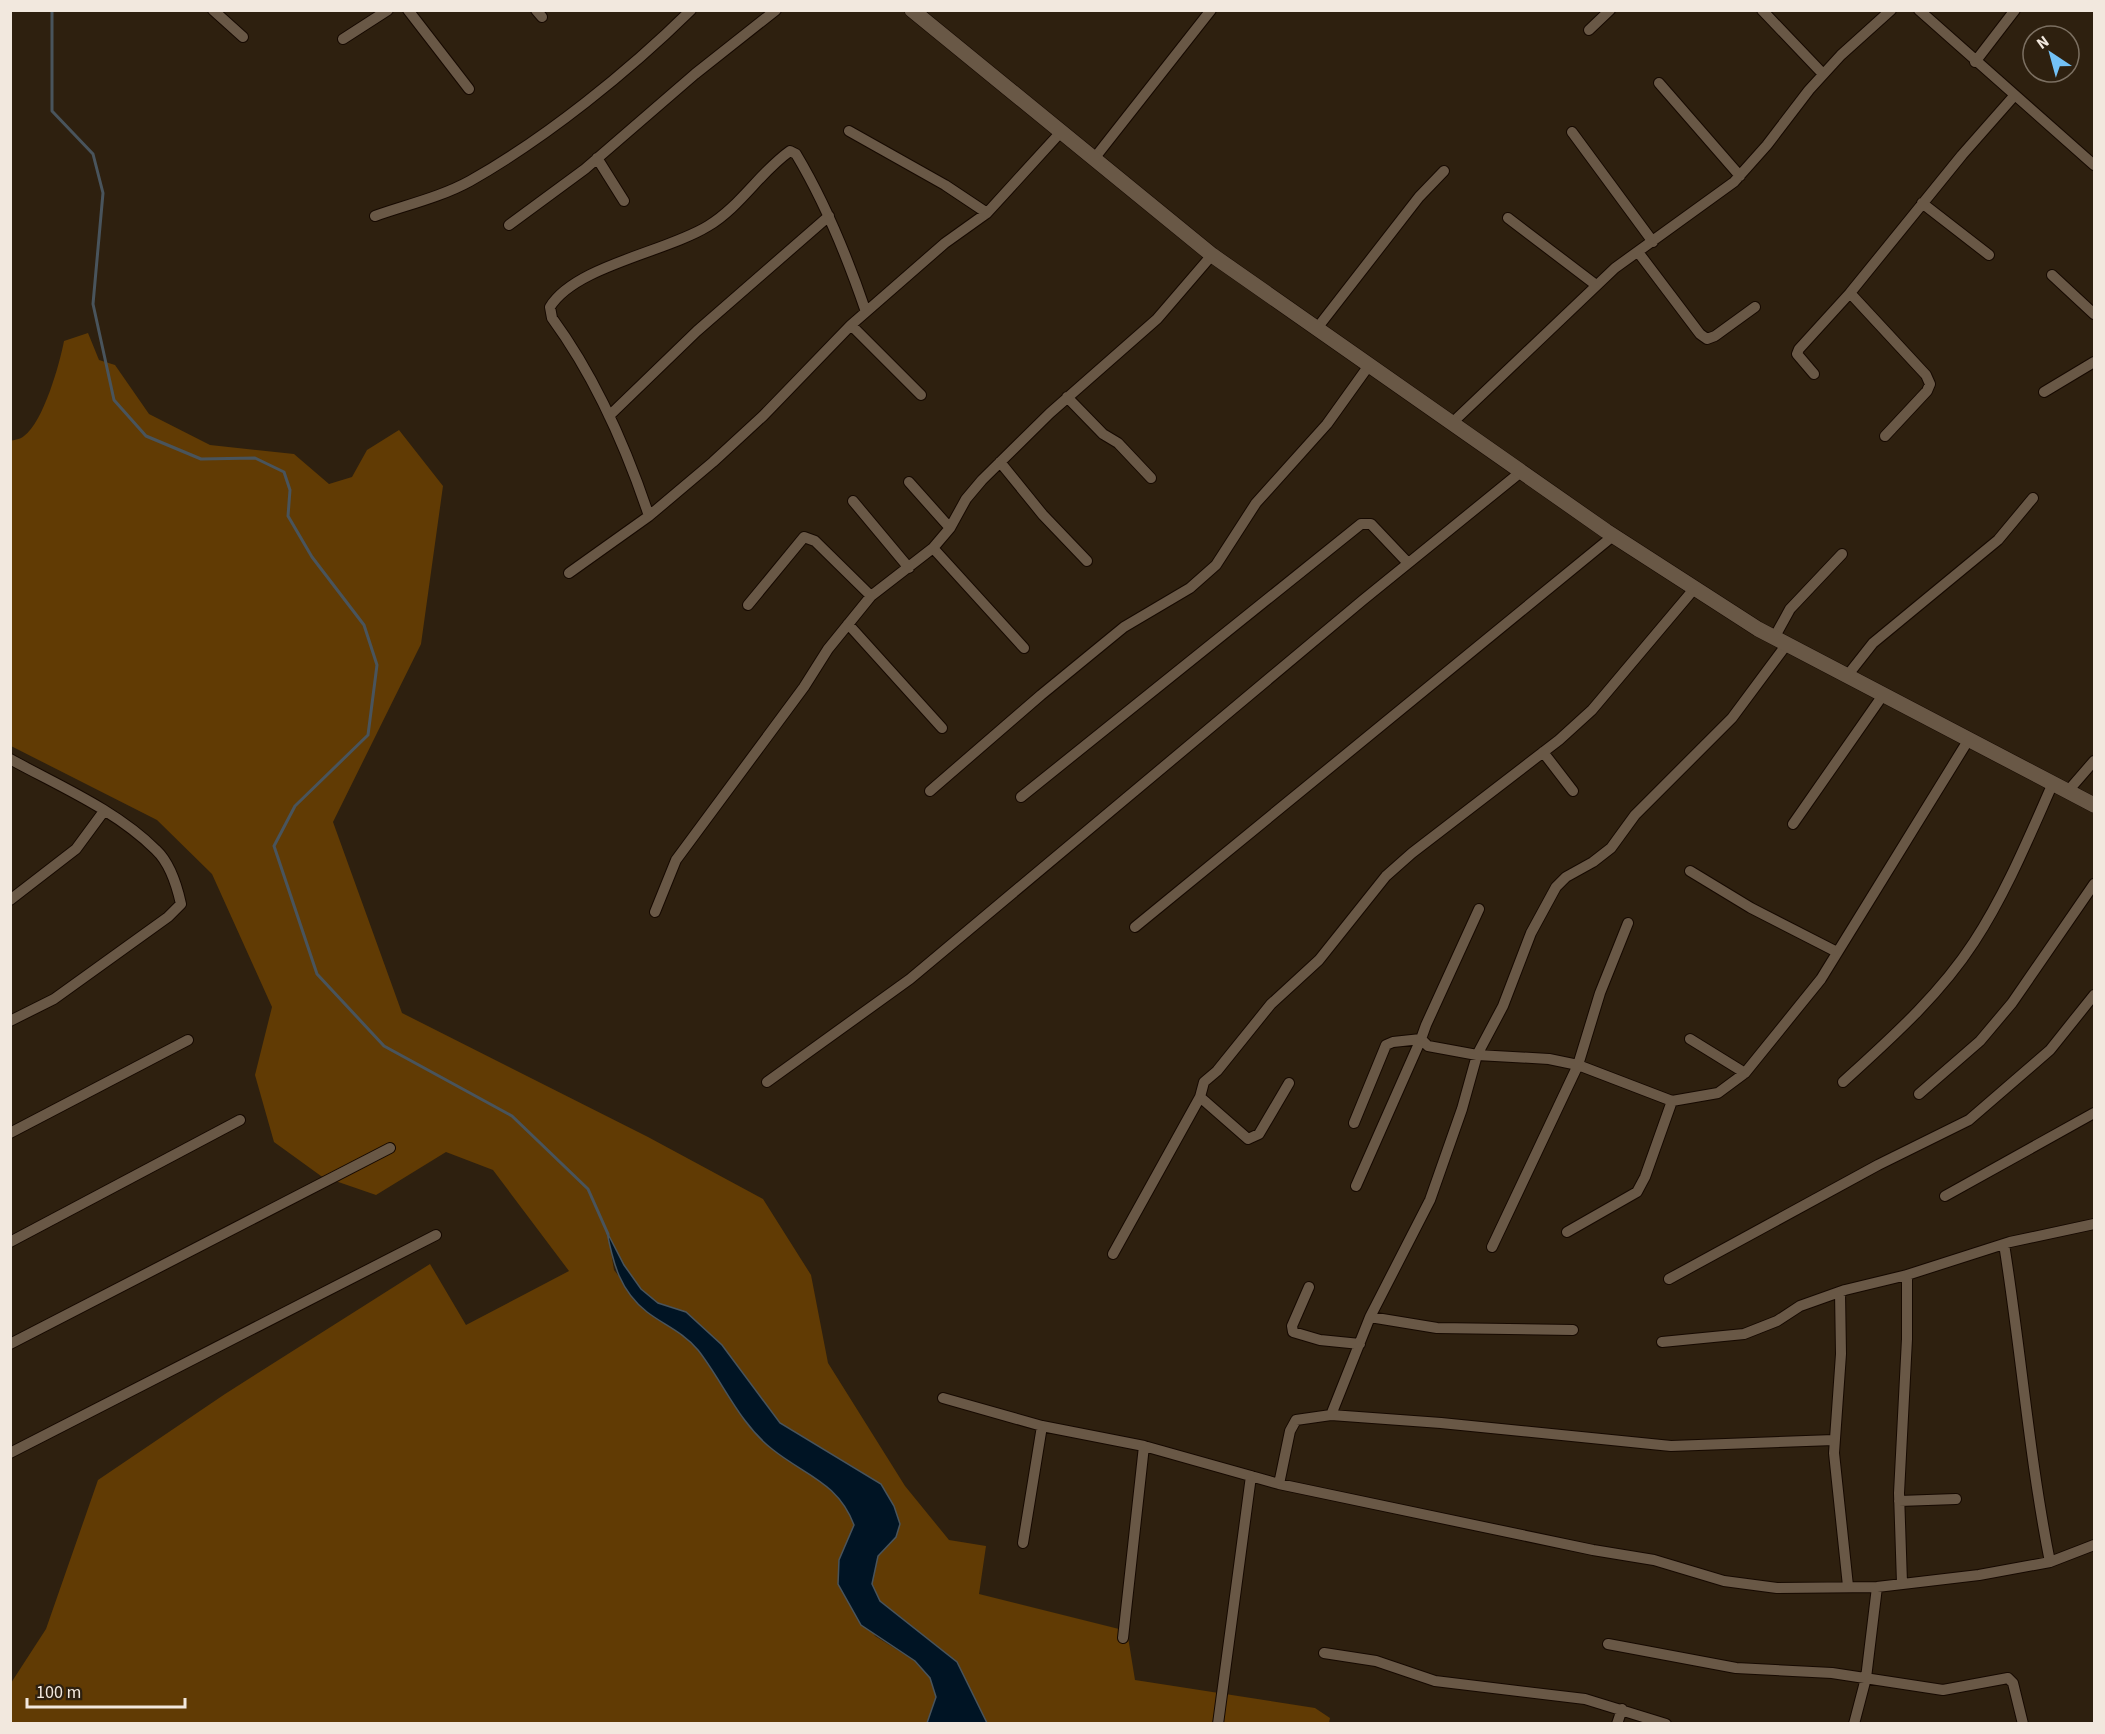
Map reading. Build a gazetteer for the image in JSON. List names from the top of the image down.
{
  "scale_bar": "100 m",
  "north": "top left"
}
